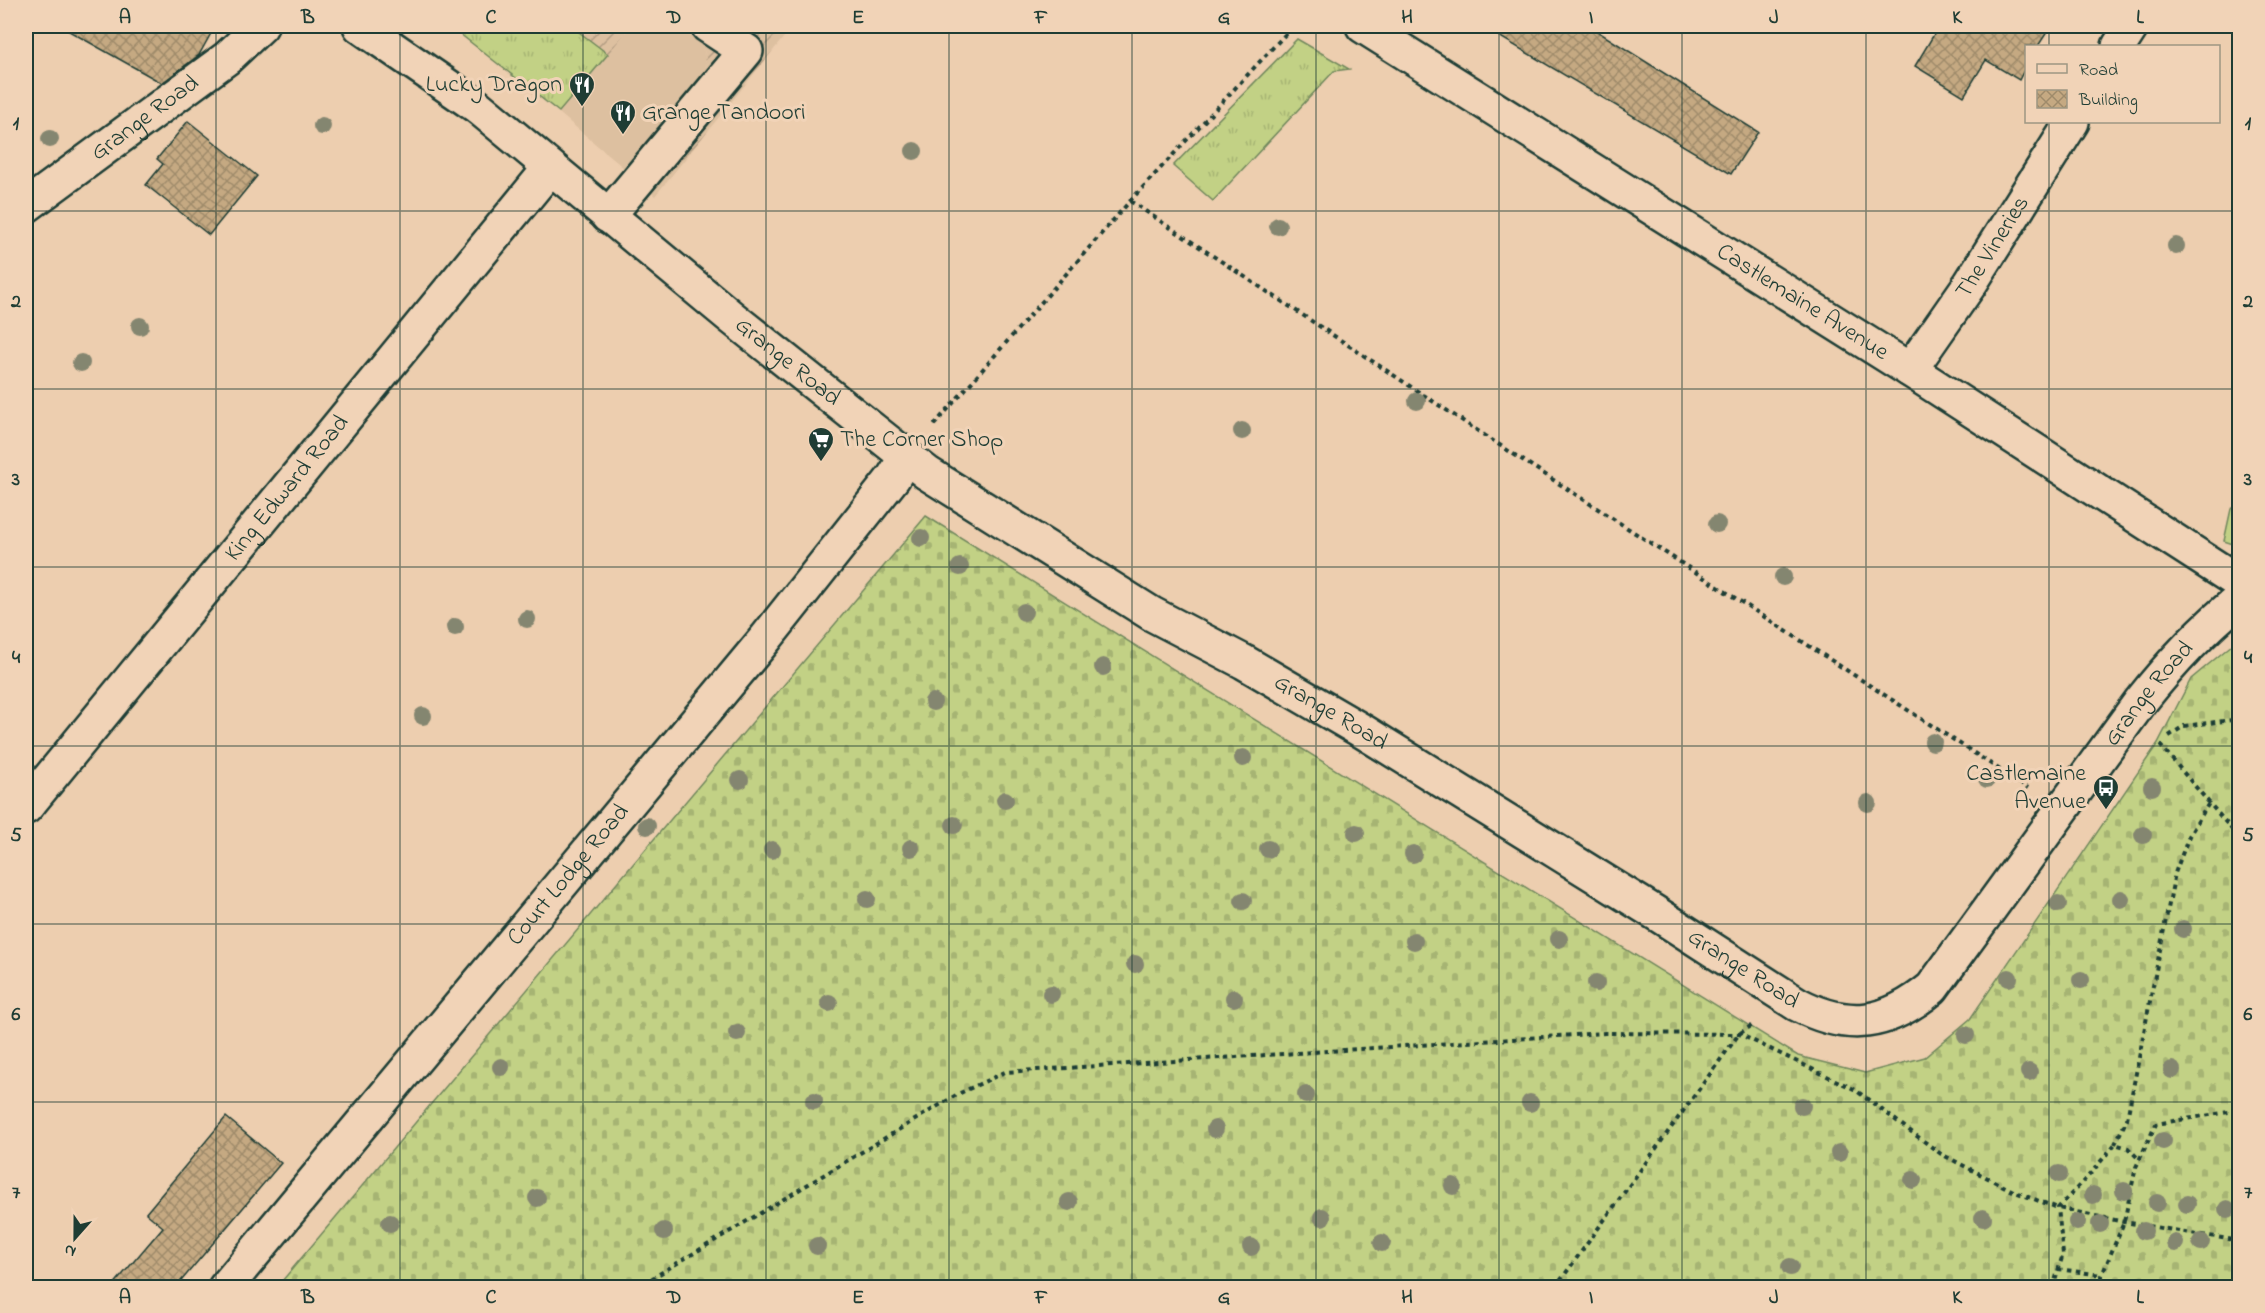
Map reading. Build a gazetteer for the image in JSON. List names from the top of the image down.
{
  "streets": {
    "street": [
      "Grange Road",
      "The Vineries",
      "Castlemaine Avenue",
      "King Edward Road",
      "Court Lodge Road"
    ]
  },
  "crossings": [
    ["Grange Road", "King Edward Road"],
    ["Grange Road", "Court Lodge Road"],
    ["The Vineries", "Castlemaine Avenue"]
  ],
  "places": {
    "restaurant": ["Lucky Dragon", "Grange Tandoori"],
    "supermarket": ["The Corner Shop"],
    "bus stop": ["Castlemaine Avenue"]
  },
  "legend": ["Road", "Building"],
  "north": "bottom",
  "grid": {
    "columns": [
      "A",
      "B",
      "C",
      "D",
      "E",
      "F",
      "G",
      "H",
      "I",
      "J",
      "K",
      "L"
    ],
    "rows": [
      "1",
      "2",
      "3",
      "4",
      "5",
      "6",
      "7"
    ]
  }
}
